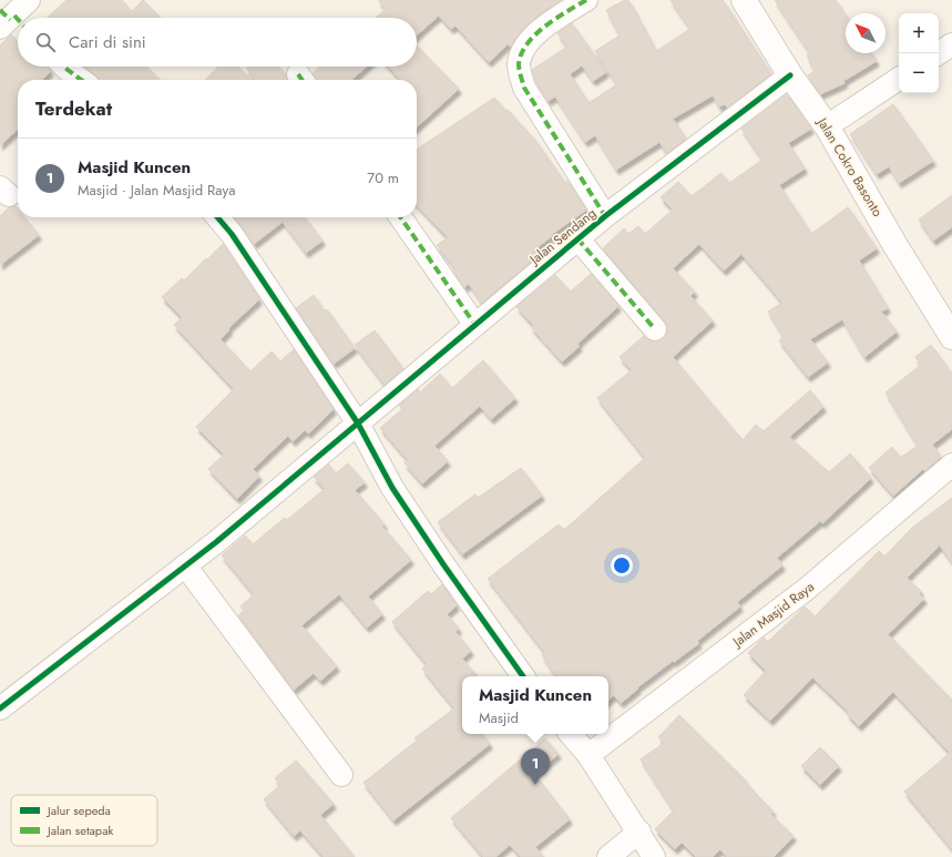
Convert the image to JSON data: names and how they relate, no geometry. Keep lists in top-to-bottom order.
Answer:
{
  "streets": {
    "street": ["Jalan Cokro Basonto", "Jalan Sendang", "Jalan Masjid Raya"]
  },
  "crossings": [
    ["Jalan Cokro Basonto", "Jalan Sendang"]
  ],
  "legend": ["Jalur sepeda", "Jalan setapak"],
  "north": "top left",
  "page": {
    "map_buttons": ["+", "−"],
    "search": "Cari di sini",
    "heading": "Terdekat",
    "list": [
      {
        "mark": "1",
        "name": "Masjid Kuncen",
        "note": "Masjid · Jalan Masjid Raya",
        "value": "70 m"
      }
    ],
    "popup": ["Masjid Kuncen", "Masjid"],
    "pins": "1"
  }
}
